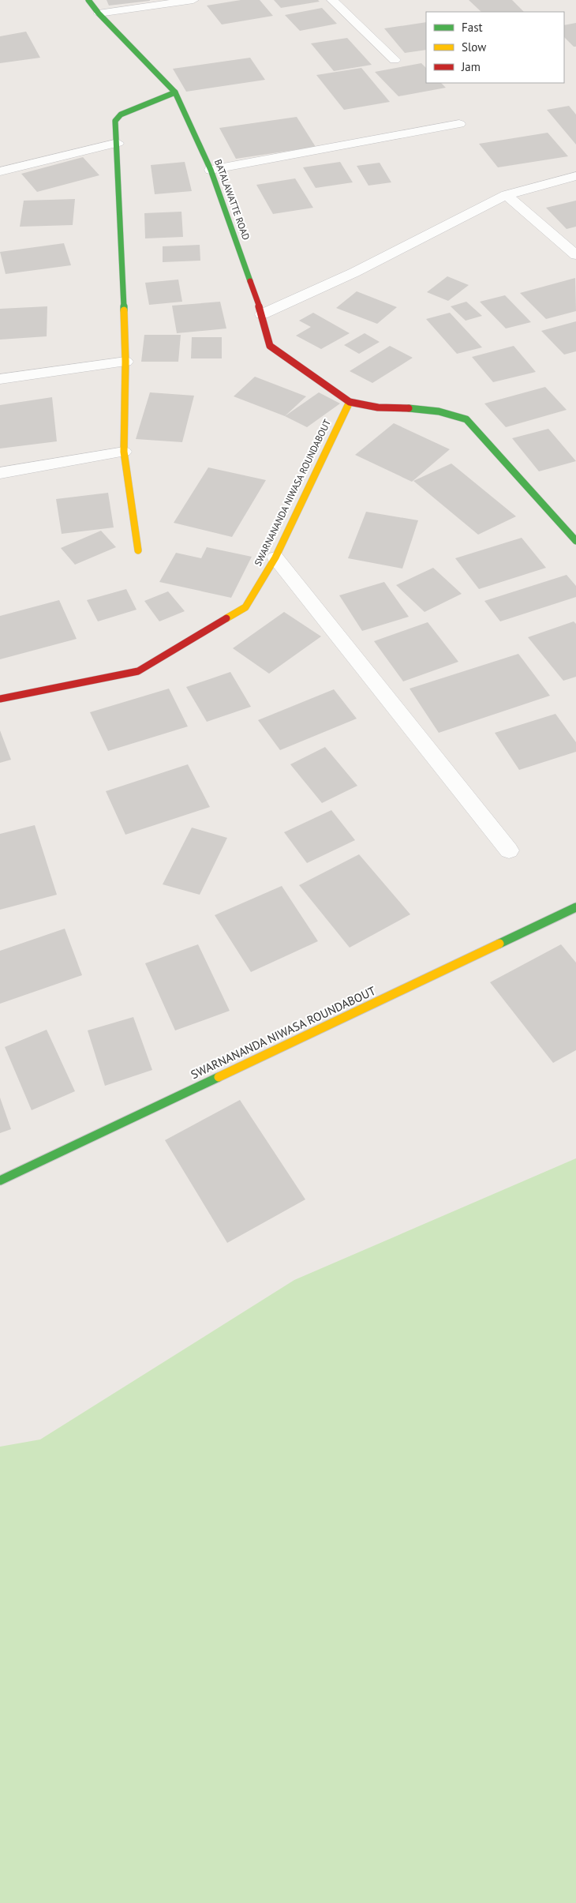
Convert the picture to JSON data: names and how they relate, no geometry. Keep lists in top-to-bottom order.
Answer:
{
  "streets": {
    "street": ["BATALAWATTE ROAD", "SWARNANANDA NIWASA ROUNDABOUT"]
  },
  "crossings": [
    ["BATALAWATTE ROAD", "SWARNANANDA NIWASA ROUNDABOUT"]
  ],
  "legend": ["Fast", "Slow", "Jam"]
}
